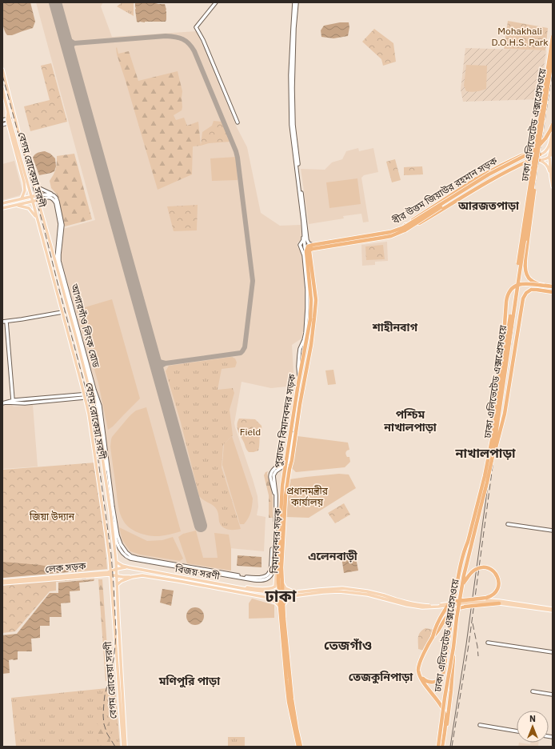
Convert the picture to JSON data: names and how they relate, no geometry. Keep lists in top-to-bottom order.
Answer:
{
  "streets": {
    "highway": [
      "ঢাকা এলিভেটেড এক্সপ্রেসওয়ে",
      "বীর উত্তম জিয়াউর রহমান সড়ক",
      "পুরাতন বিমানবন্দর সড়ক",
      "বিমানবন্দর সড়ক"
    ],
    "main road": [
      "বেগম রোকেয়া সরণী",
      "আগারগাঁও লিংক রোড",
      "লেক সড়ক",
      "বিজয় সরণী"
    ]
  },
  "crossings": [
    ["বেগম রোকেয়া সরণী", "আগারগাঁও লিংক রোড"],
    ["বেগম রোকেয়া সরণী", "লেক সড়ক"],
    ["বেগম রোকেয়া সরণী", "বিজয় সরণী"],
    ["বীর উত্তম জিয়াউর রহমান সড়ক", "পুরাতন বিমানবন্দর সড়ক"],
    ["বীর উত্তম জিয়াউর রহমান সড়ক", "বিমানবন্দর সড়ক"],
    ["পুরাতন বিমানবন্দর সড়ক", "বিমানবন্দর সড়ক"],
    ["পুরাতন বিমানবন্দর সড়ক", "বিজয় সরণী"],
    ["বিমানবন্দর সড়ক", "বিজয় সরণী"],
    ["লেক সড়ক", "বিজয় সরণী"]
  ],
  "districts": [
    "আরজতপাড়া",
    "শাহীনবাগ",
    "পশ্চিম নাখালপাড়া",
    "নাখালপাড়া",
    "এলেনবাড়ী",
    "ঢাকা",
    "তেজগাঁও",
    "তেজকুনিপাড়া",
    "মণিপুরি পাড়া"
  ],
  "parks": [
    "Mohakhali D.O.H.S. Park",
    "Field",
    "প্রধানমন্ত্রীর কার্যালয়",
    "জিয়া উদ্যান"
  ],
  "north": "top"
}
